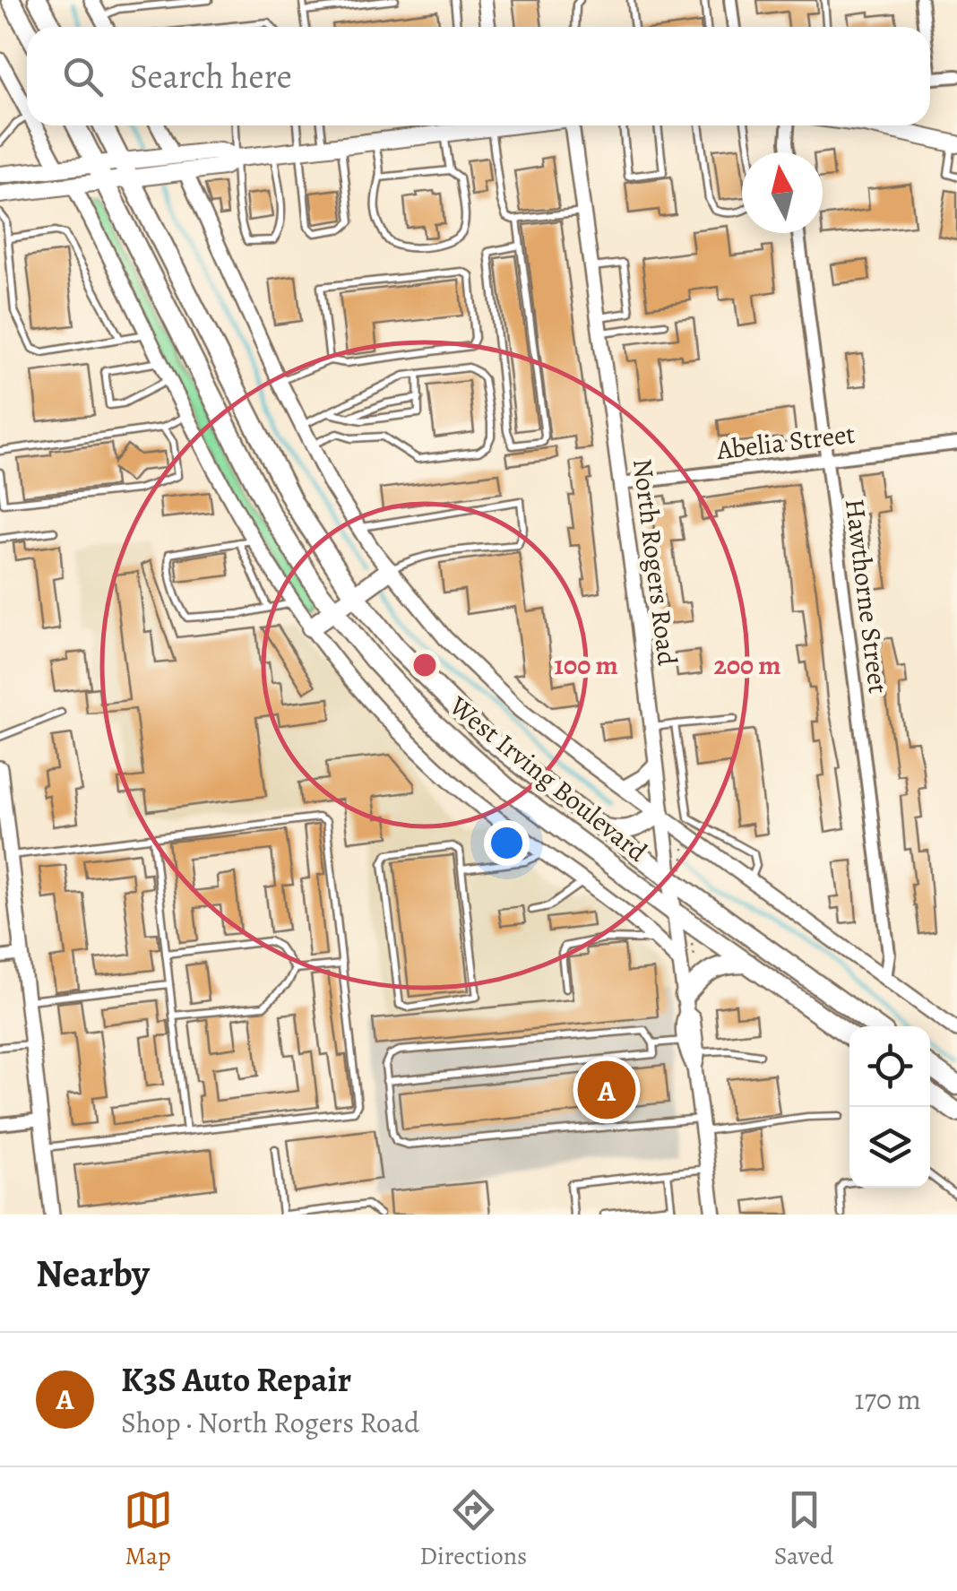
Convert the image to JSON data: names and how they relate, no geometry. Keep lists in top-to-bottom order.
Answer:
{
  "streets": {
    "main road": ["West Irving Boulevard"],
    "street": ["Abelia Street", "North Rogers Road", "Hawthorne Street"]
  },
  "crossings": [
    ["Abelia Street", "North Rogers Road"],
    ["Abelia Street", "Hawthorne Street"],
    ["North Rogers Road", "West Irving Boulevard"],
    ["Hawthorne Street", "West Irving Boulevard"]
  ],
  "north": "top",
  "page": {
    "search": "Search here",
    "pins": "A",
    "heading": "Nearby",
    "list": [
      {
        "mark": "A",
        "name": "K3S Auto Repair",
        "note": "Shop · North Rogers Road",
        "value": "170 m"
      }
    ],
    "nav": ["Map", "Directions", "Saved"]
  },
  "rings": ["100 m", "200 m"]
}
